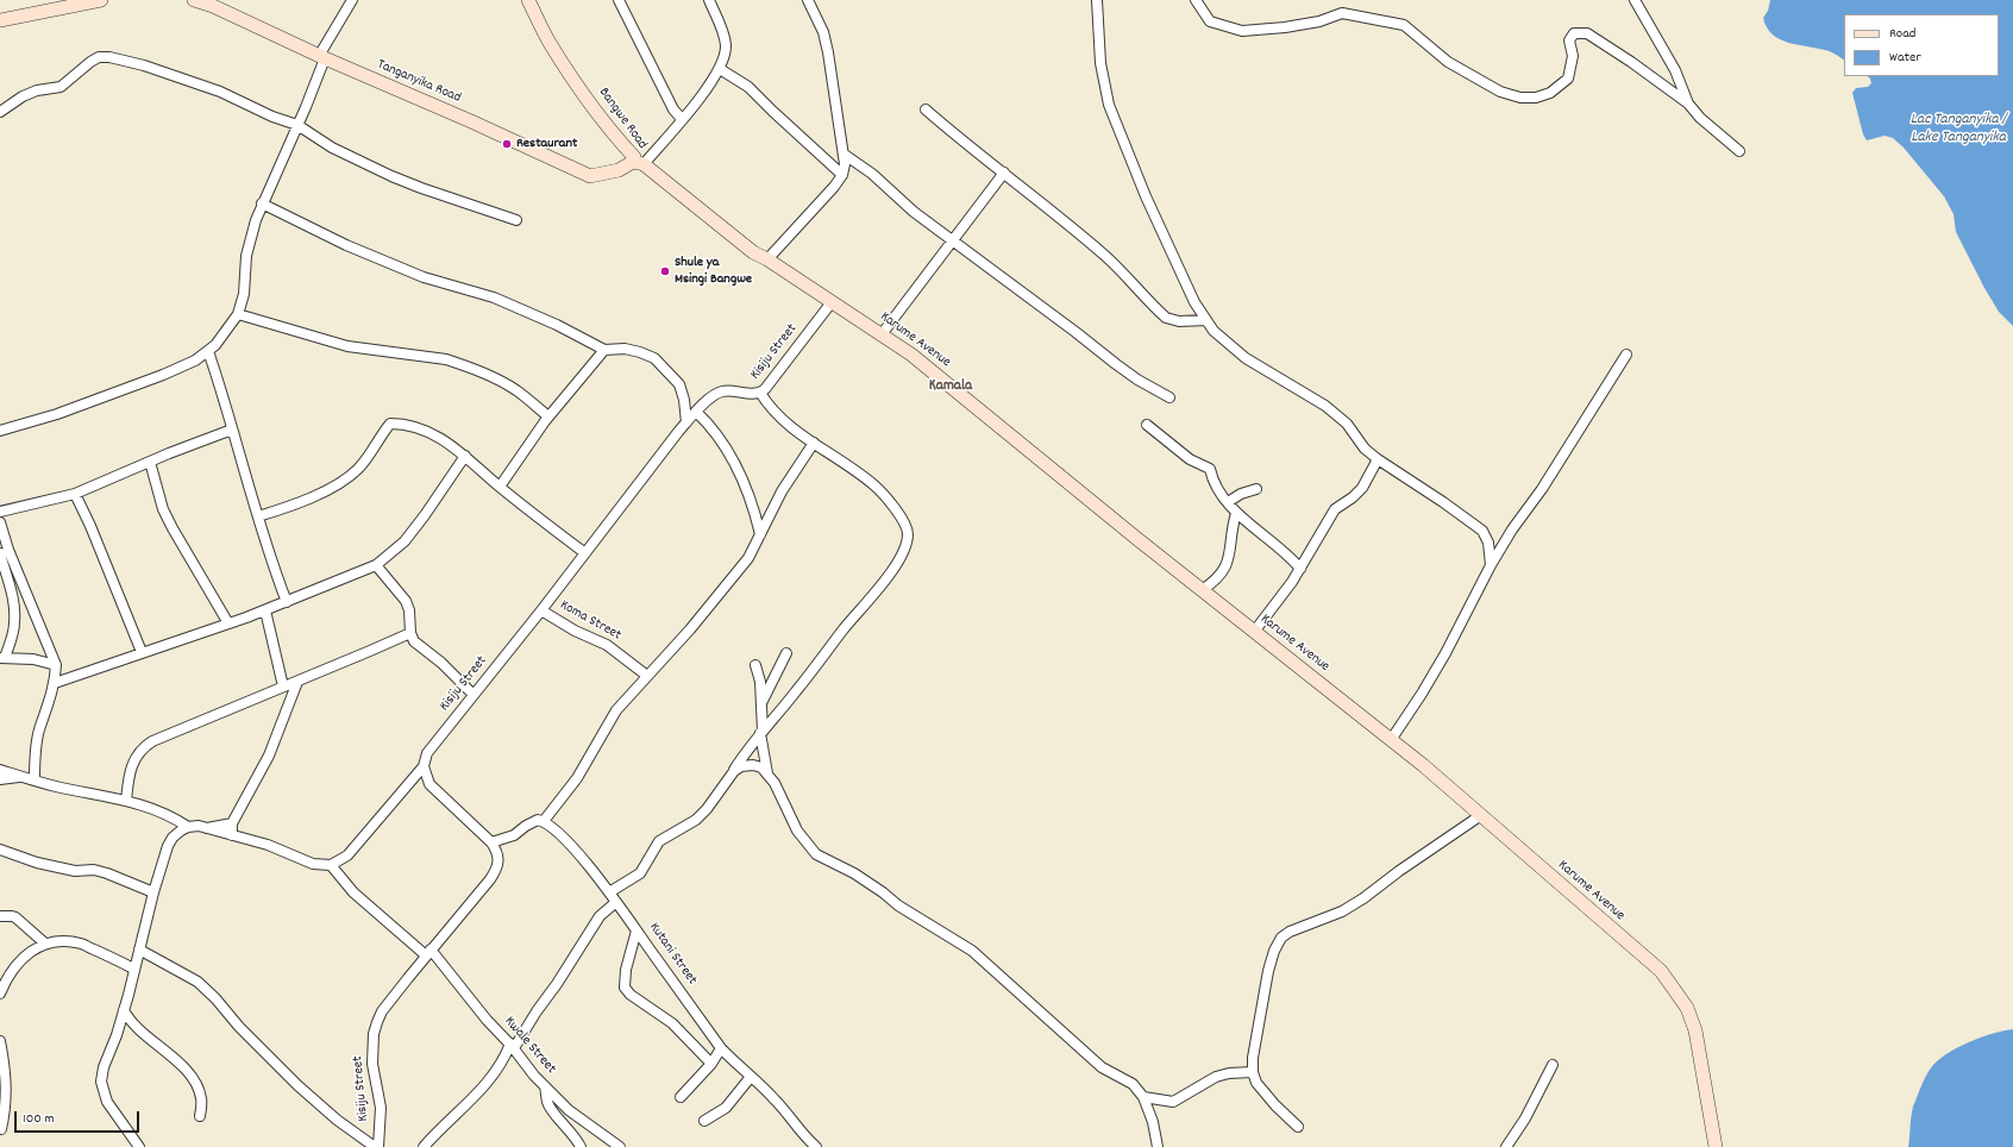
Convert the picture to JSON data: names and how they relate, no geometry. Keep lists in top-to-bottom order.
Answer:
{
  "streets": {
    "street": [
      "Tanganyika Road",
      "Bangwe Road",
      "Karume Avenue",
      "Kisiju Street",
      "Koma Street",
      "Kutani Street",
      "Kwale Street"
    ]
  },
  "crossings": [
    ["Tanganyika Road", "Bangwe Road"],
    ["Bangwe Road", "Karume Avenue"],
    ["Karume Avenue", "Kisiju Street"],
    ["Kisiju Street", "Koma Street"],
    ["Kisiju Street", "Kwale Street"]
  ],
  "districts": ["Kamala"],
  "water": ["Lac Tanganyika / Lake Tanganyika"],
  "places": ["Restaurant", "Shule ya Msingi Bangwe"],
  "legend": ["Road", "Water"],
  "scale_bar": "100 m"
}
